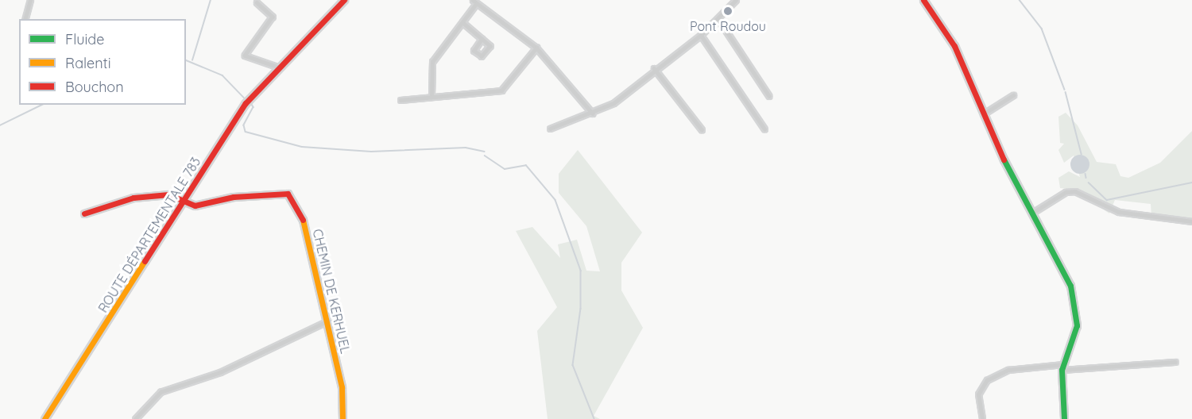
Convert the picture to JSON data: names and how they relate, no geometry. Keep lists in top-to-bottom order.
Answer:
{
  "streets": {
    "street": ["ROUTE DÉPARTEMENTALE 783", "CHEMIN DE KERHUEL"]
  },
  "crossings": [
    ["ROUTE DÉPARTEMENTALE 783", "CHEMIN DE KERHUEL"]
  ],
  "places": ["Pont Roudou"],
  "legend": ["Fluide", "Ralenti", "Bouchon"]
}
